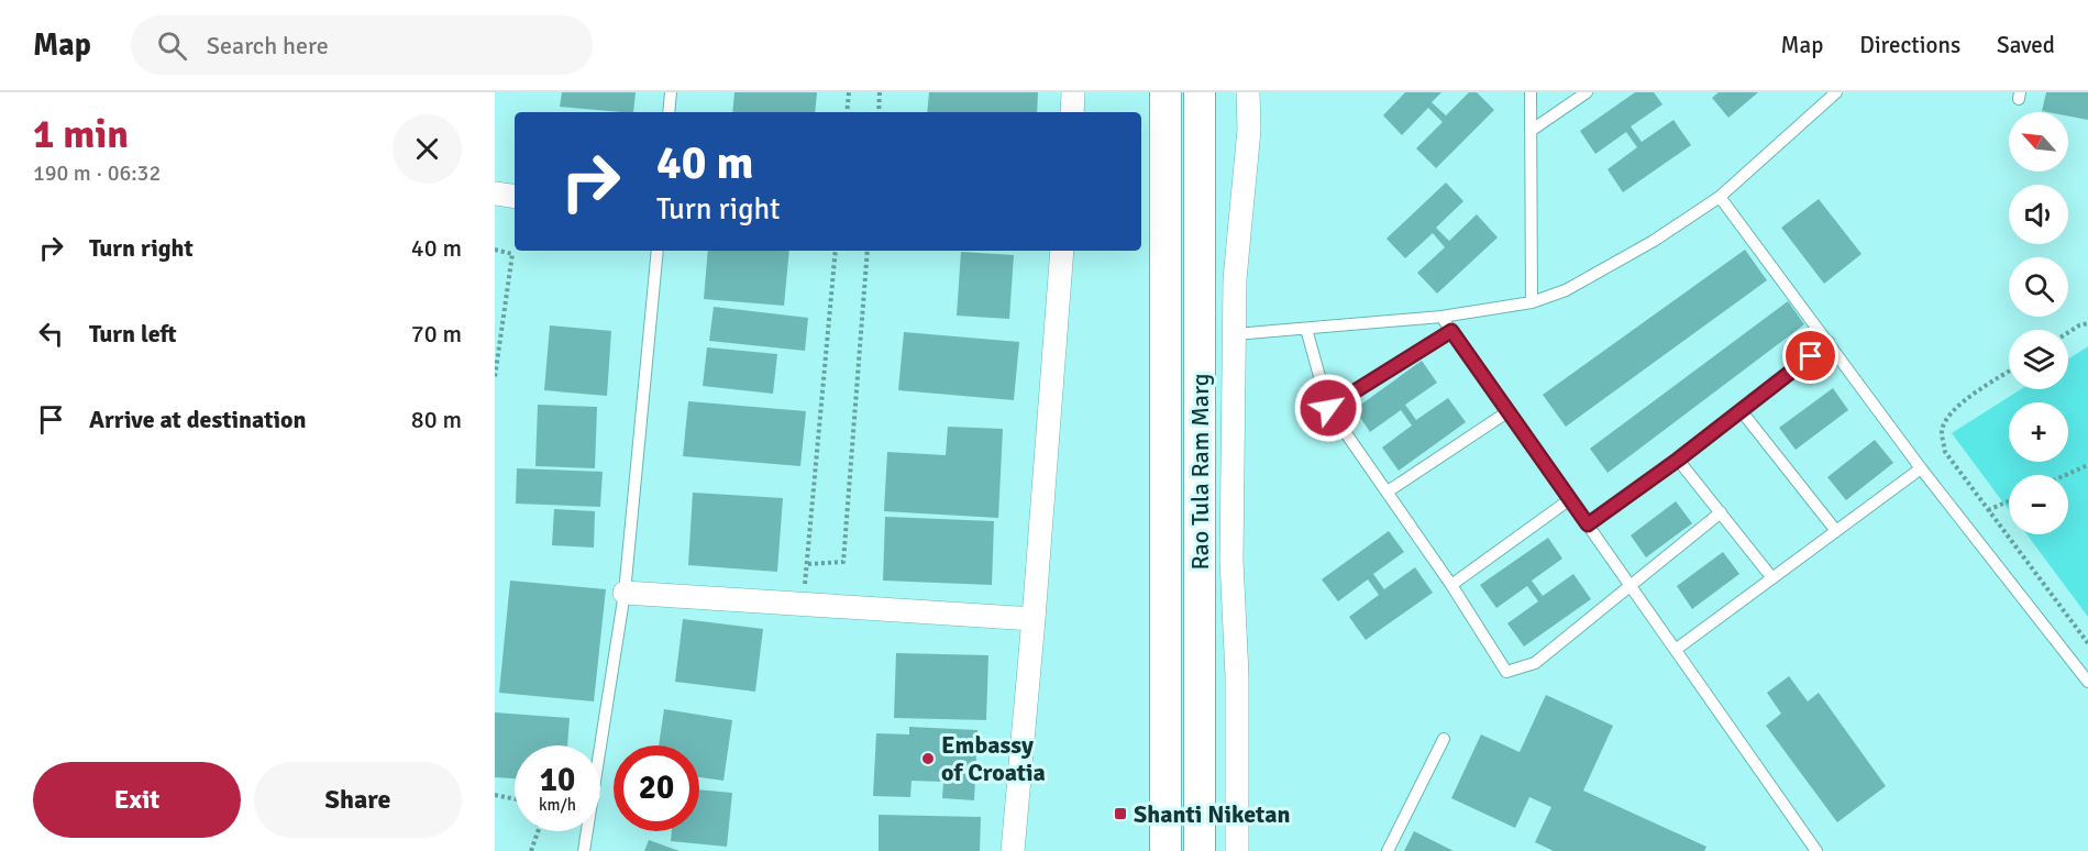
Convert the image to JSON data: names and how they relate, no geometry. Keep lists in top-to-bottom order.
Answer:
{
  "streets": {
    "main road": ["Rao Tula Ram Marg"]
  },
  "places": {
    "other": ["Embassy of Croatia"],
    "transit": ["Shanti Niketan"]
  },
  "north": "top left",
  "page": {
    "header": "Map",
    "search": "Search here",
    "nav": ["Map", "Directions", "Saved"],
    "heading": ["1 min", "190 m · 06:32"],
    "map_buttons": ["+", "−"],
    "turn": ["40 m", "Turn right"],
    "list": [
      {
        "name": "Turn right",
        "value": "40 m"
      },
      {
        "name": "Turn left",
        "value": "70 m"
      },
      {
        "name": "Arrive at destination",
        "value": "80 m"
      }
    ],
    "speed": "10 km/h",
    "limit": "20",
    "buttons": ["Exit", "Share"]
  }
}
